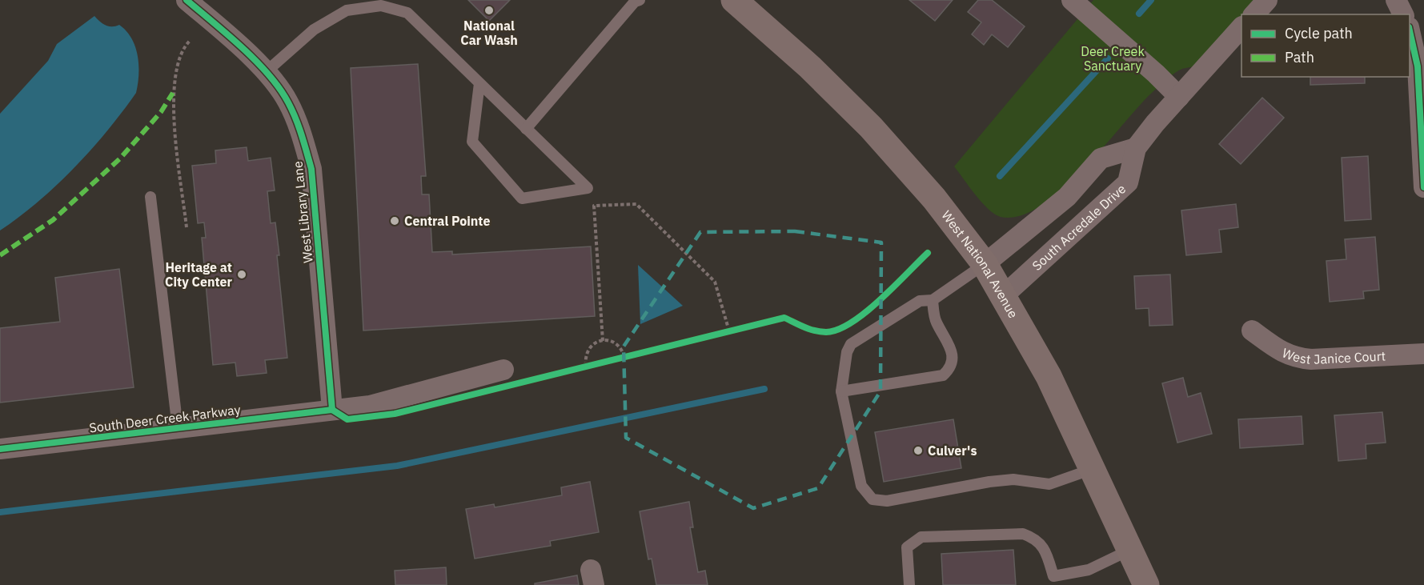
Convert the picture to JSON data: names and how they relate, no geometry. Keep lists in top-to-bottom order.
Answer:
{
  "streets": {
    "main road": ["West National Avenue"],
    "street": [
      "West Library Lane",
      "South Acredale Drive",
      "West Janice Court",
      "South Deer Creek Parkway"
    ]
  },
  "crossings": [
    ["West Library Lane", "South Deer Creek Parkway"],
    ["South Acredale Drive", "West National Avenue"]
  ],
  "parks": ["Deer Creek Sanctuary"],
  "places": [
    "National Car Wash",
    "Central Pointe",
    "Heritage at City Center",
    "Culver's"
  ],
  "legend": ["Cycle path", "Path"]
}
